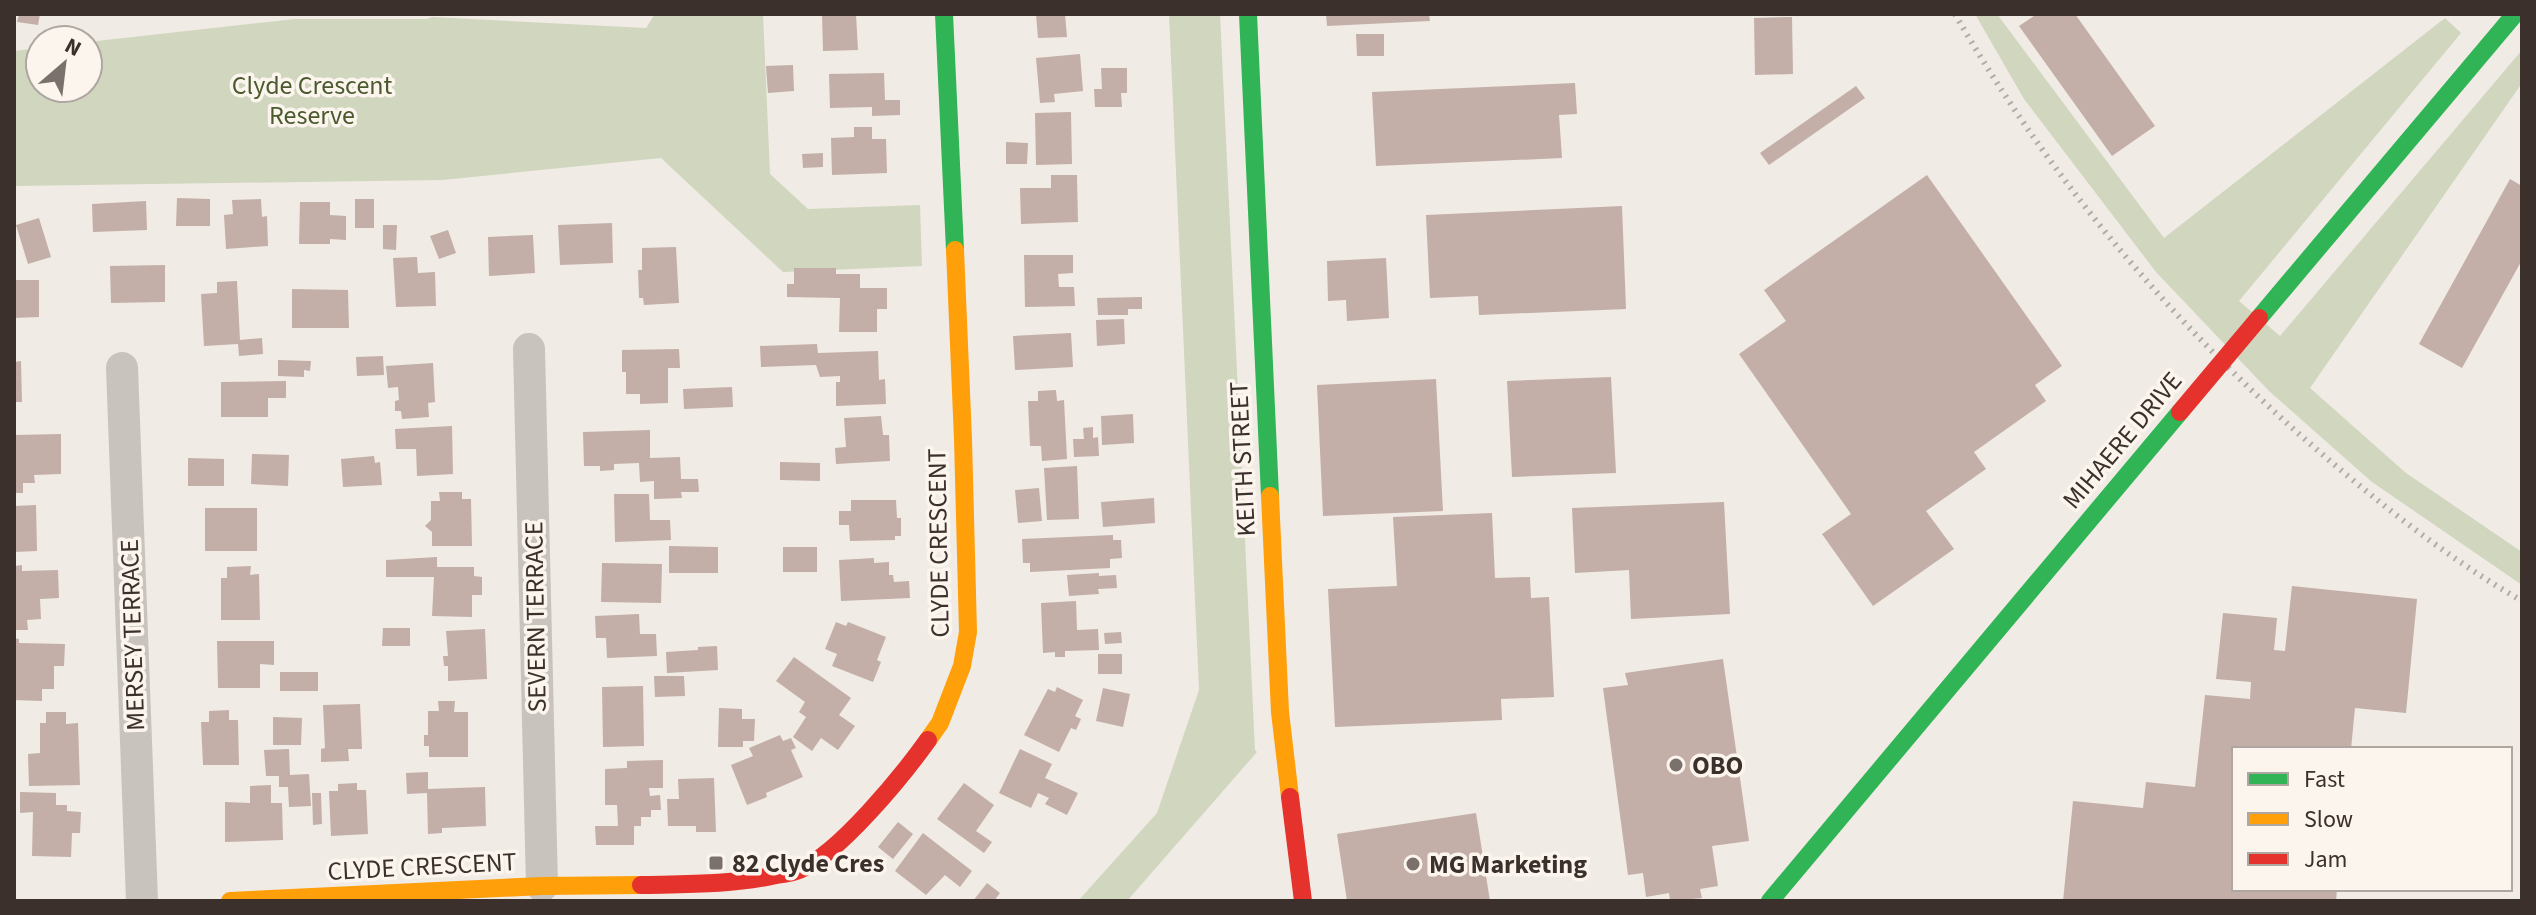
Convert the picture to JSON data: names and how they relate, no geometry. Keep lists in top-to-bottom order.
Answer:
{
  "streets": {
    "street": [
      "MIHAERE DRIVE",
      "KEITH STREET",
      "CLYDE CRESCENT",
      "SEVERN TERRACE",
      "MERSEY TERRACE"
    ]
  },
  "crossings": [
    ["CLYDE CRESCENT", "SEVERN TERRACE"]
  ],
  "parks": ["Clyde Crescent Reserve"],
  "places": {
    "other": ["OBO", "MG Marketing"],
    "transit": ["82 Clyde Cres"]
  },
  "legend": ["Fast", "Slow", "Jam"],
  "north": "top right"
}
